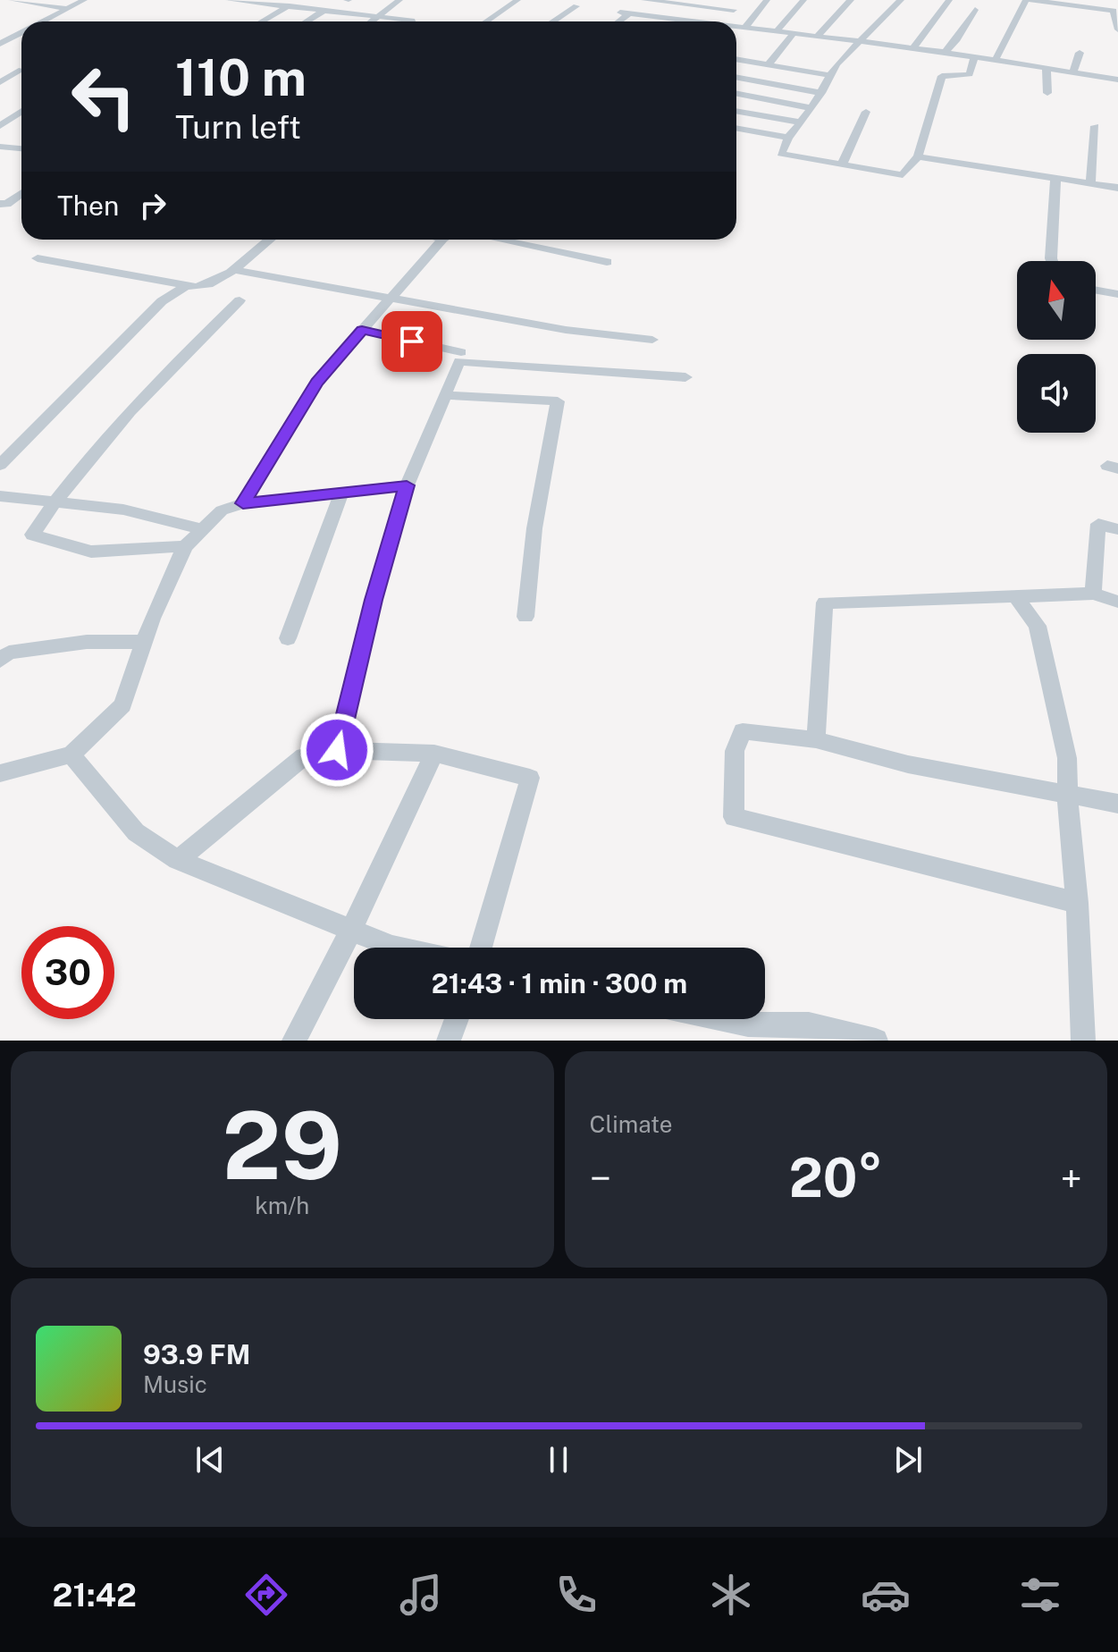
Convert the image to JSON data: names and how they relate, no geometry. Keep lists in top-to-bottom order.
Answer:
{
  "north": "top",
  "page": {
    "turn": ["110 m", "Turn left"],
    "then": "Then",
    "limit": "30",
    "trip": "21:43 · 1 min · 300 m",
    "tile": [
      ["29", "km/h"],
      "Climate"
    ],
    "heat": ["−", "20°", "+"],
    "song": ["93.9 FM", "Music"],
    "tabs": "21:42"
  }
}
